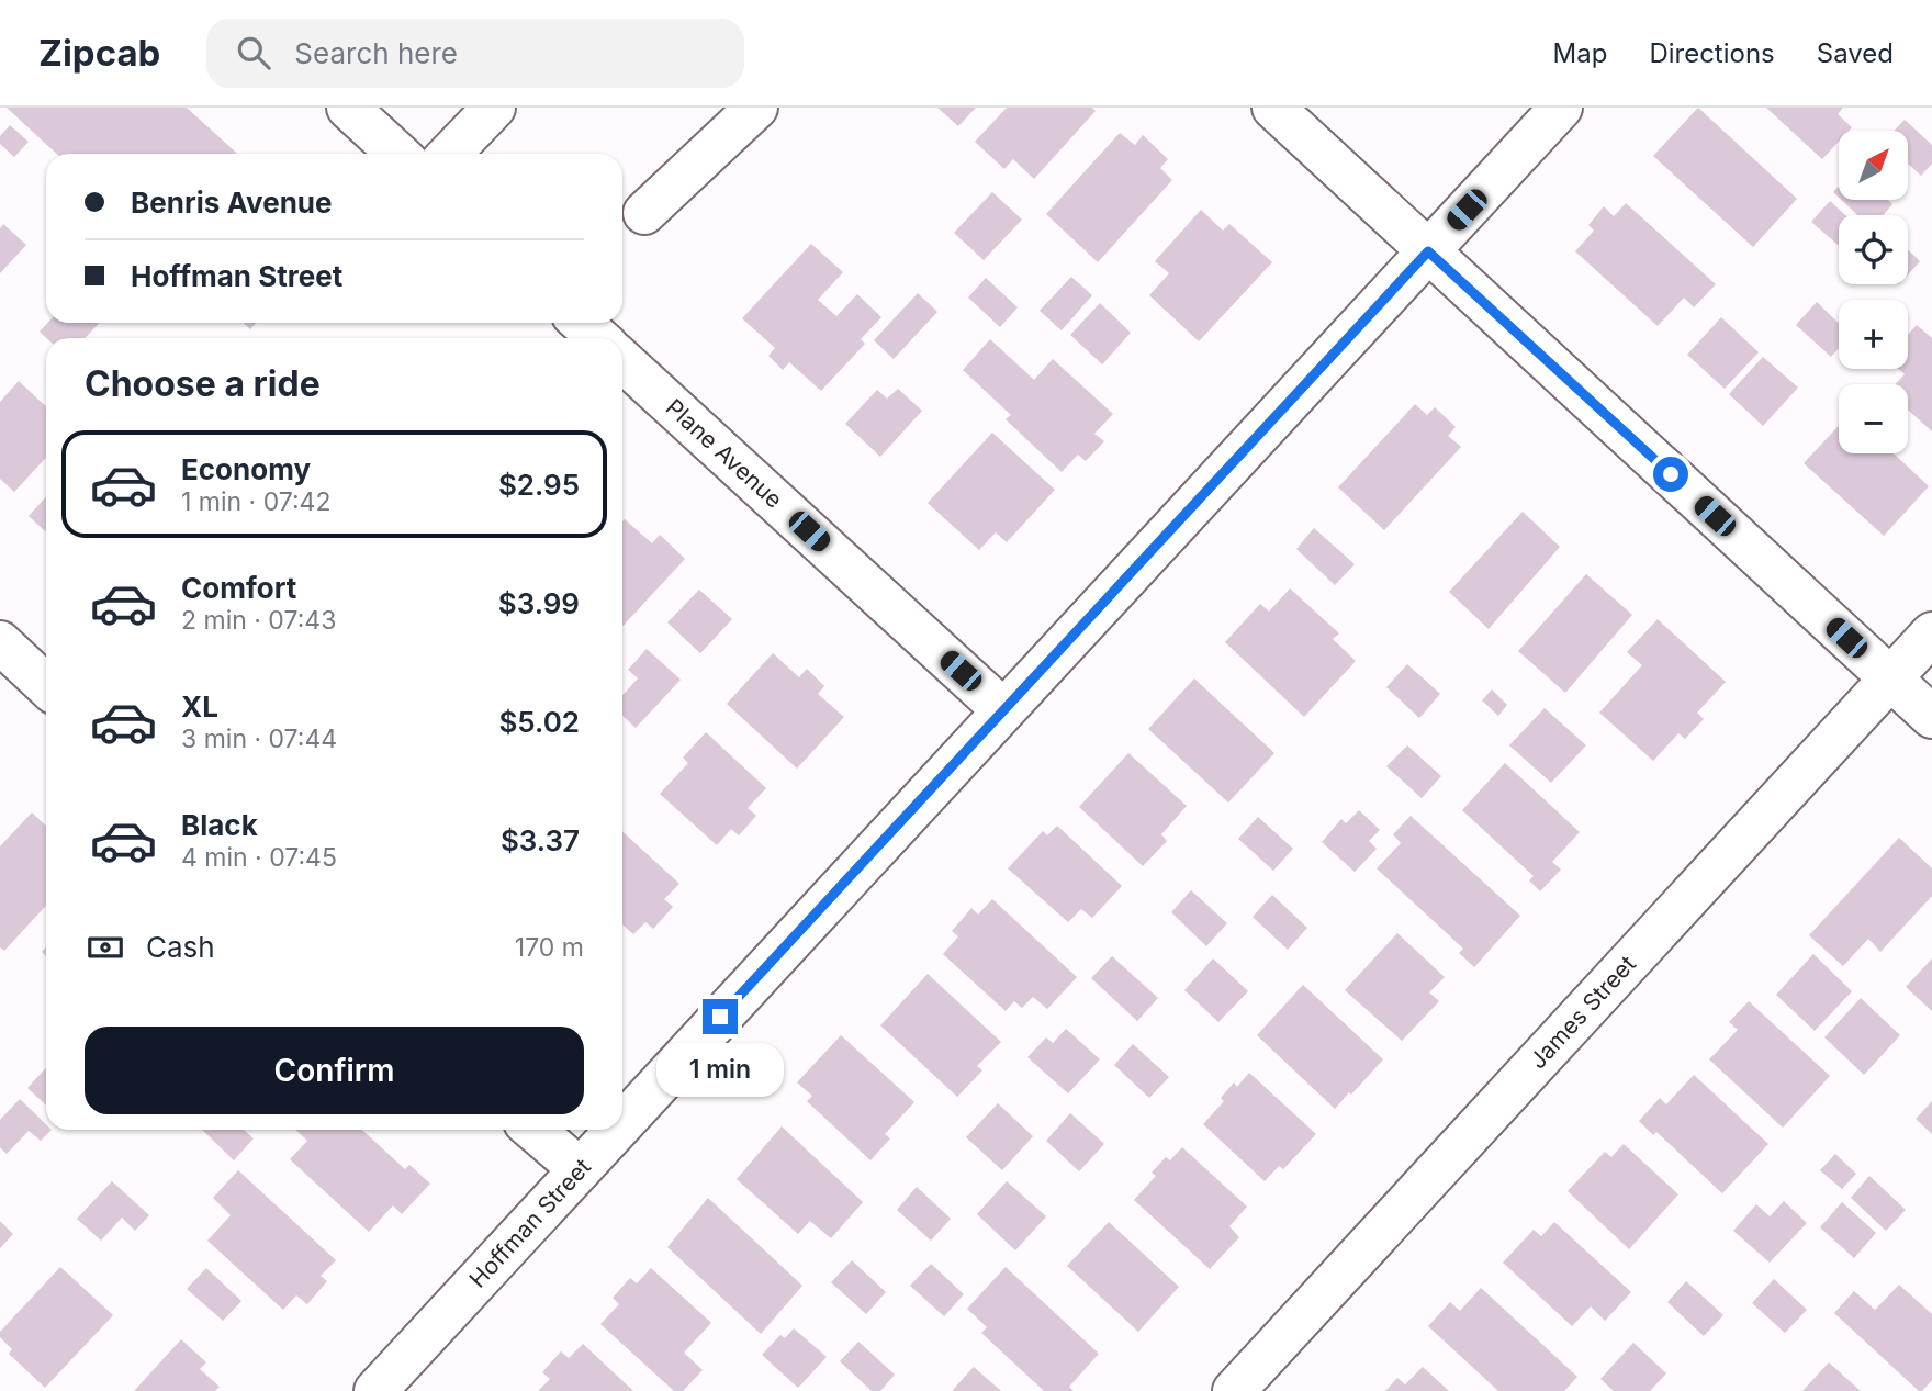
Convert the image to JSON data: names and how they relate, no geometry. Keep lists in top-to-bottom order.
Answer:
{
  "streets": {
    "street": ["Plane Avenue", "James Street", "Hoffman Street"]
  },
  "crossings": [
    ["Plane Avenue", "Hoffman Street"]
  ],
  "north": "top right",
  "page": {
    "header": "Zipcab",
    "search": "Search here",
    "nav": ["Map", "Directions", "Saved"],
    "map_buttons": ["+", "−"],
    "banner": ["Benris Avenue", "Hoffman Street"],
    "heading": "Choose a ride",
    "list": [
      {
        "name": "Economy",
        "note": "1 min · 07:42",
        "value": "$2.95"
      },
      {
        "name": "Comfort",
        "note": "2 min · 07:43",
        "value": "$3.99"
      },
      {
        "name": "XL",
        "note": "3 min · 07:44",
        "value": "$5.02"
      },
      {
        "name": "Black",
        "note": "4 min · 07:45",
        "value": "$3.37"
      }
    ],
    "pay": ["Cash", "170 m"],
    "buttons": "Confirm",
    "bubble": "1 min"
  }
}
